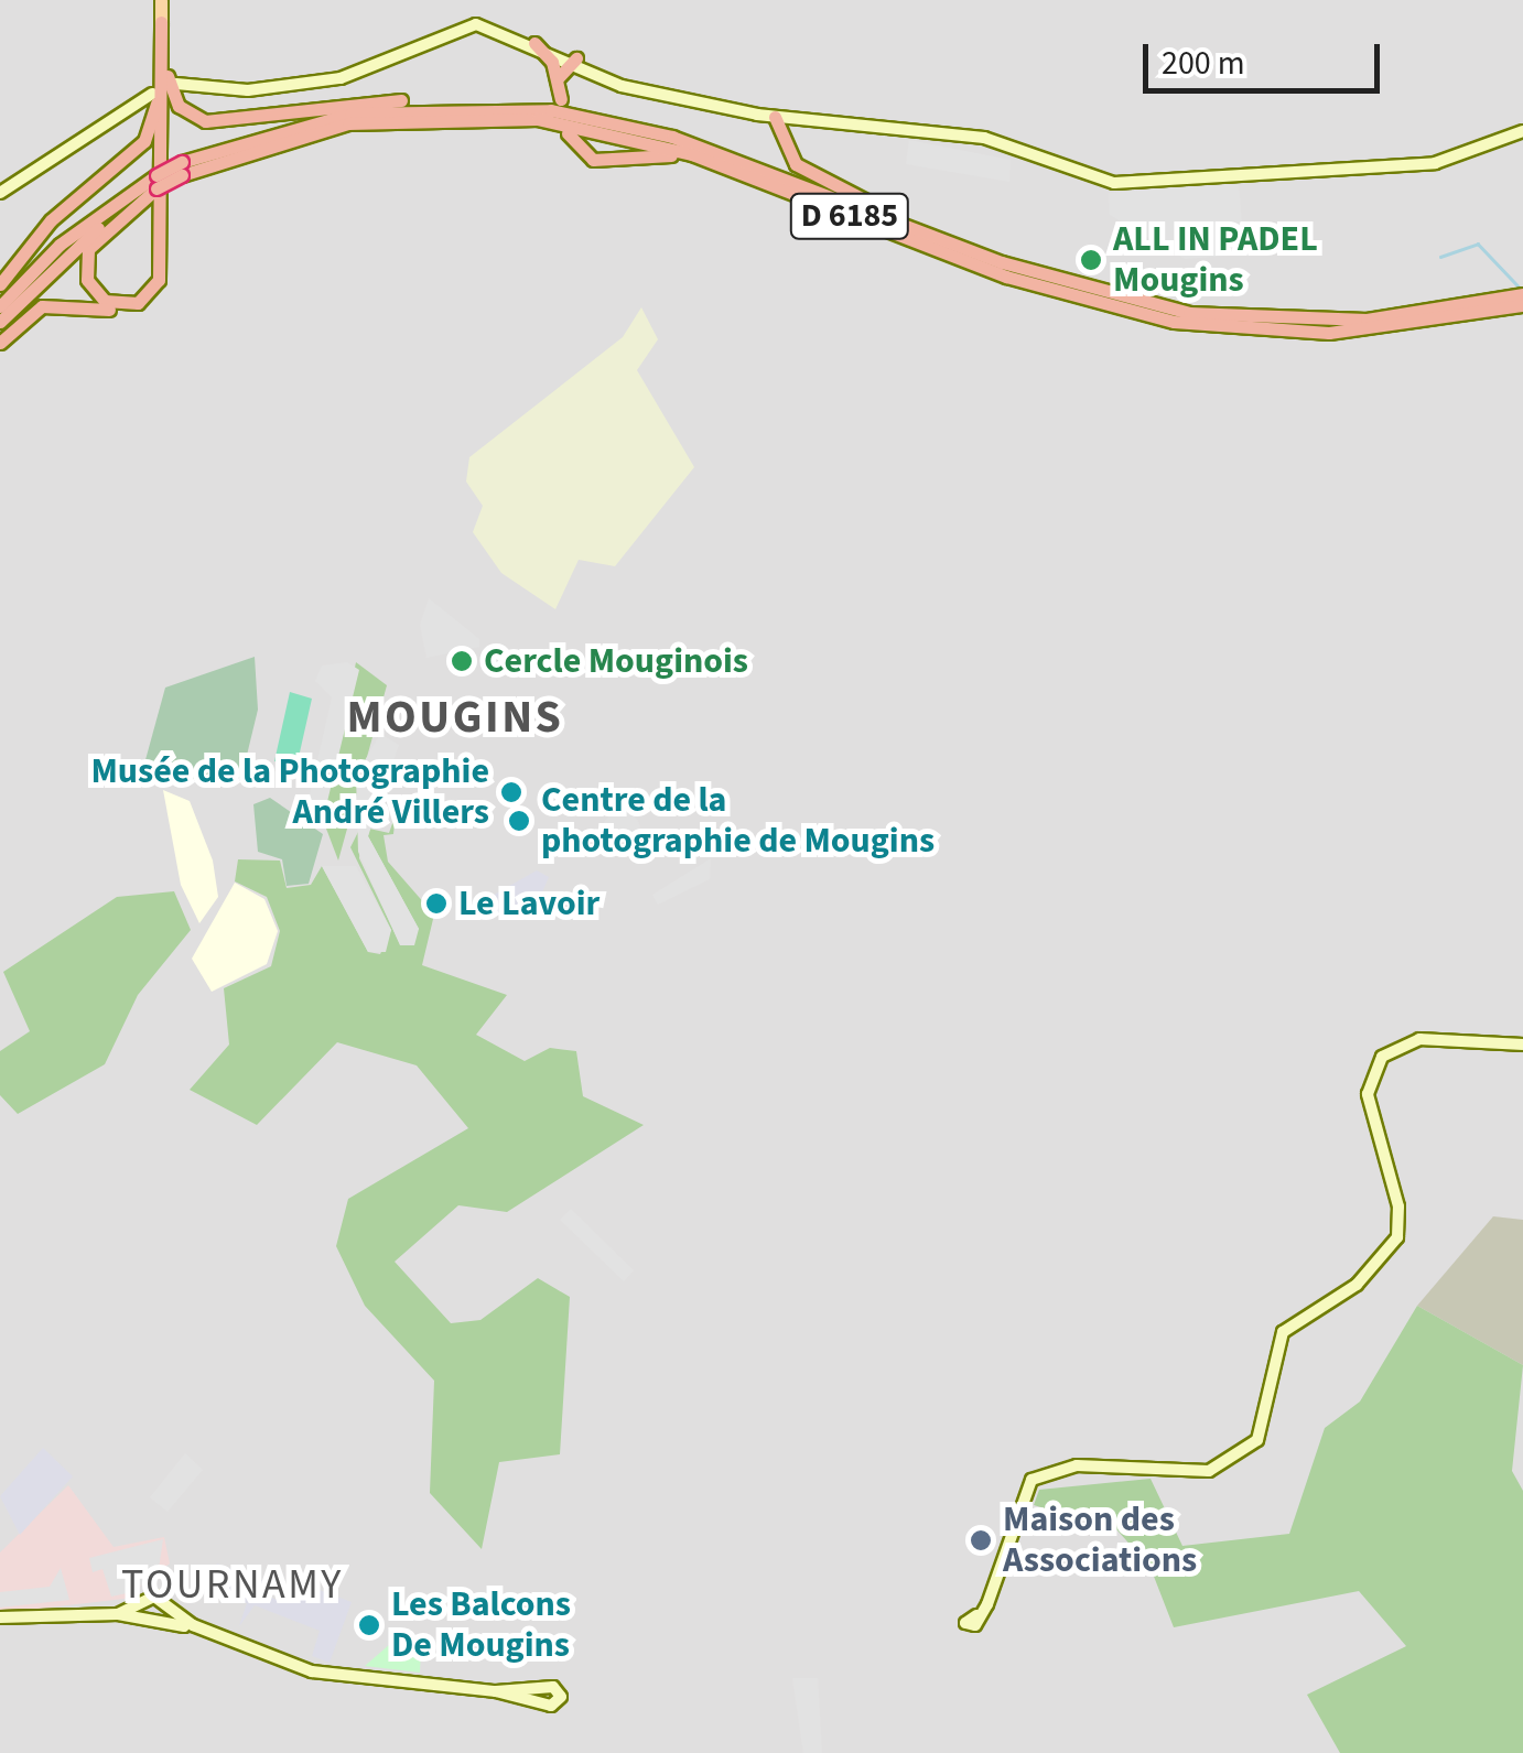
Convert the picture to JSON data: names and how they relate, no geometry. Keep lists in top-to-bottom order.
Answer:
{
  "streets": {
    "highway": ["D 6185"]
  },
  "districts": ["MOUGINS", "TOURNAMY"],
  "places": [
    "ALL IN PADEL Mougins",
    "Cercle Mouginois",
    "Musée de la Photographie André Villers",
    "Centre de la photographie de Mougins",
    "Le Lavoir",
    "Maison des Associations",
    "Les Balcons De Mougins"
  ],
  "scale_bar": "200 m"
}
